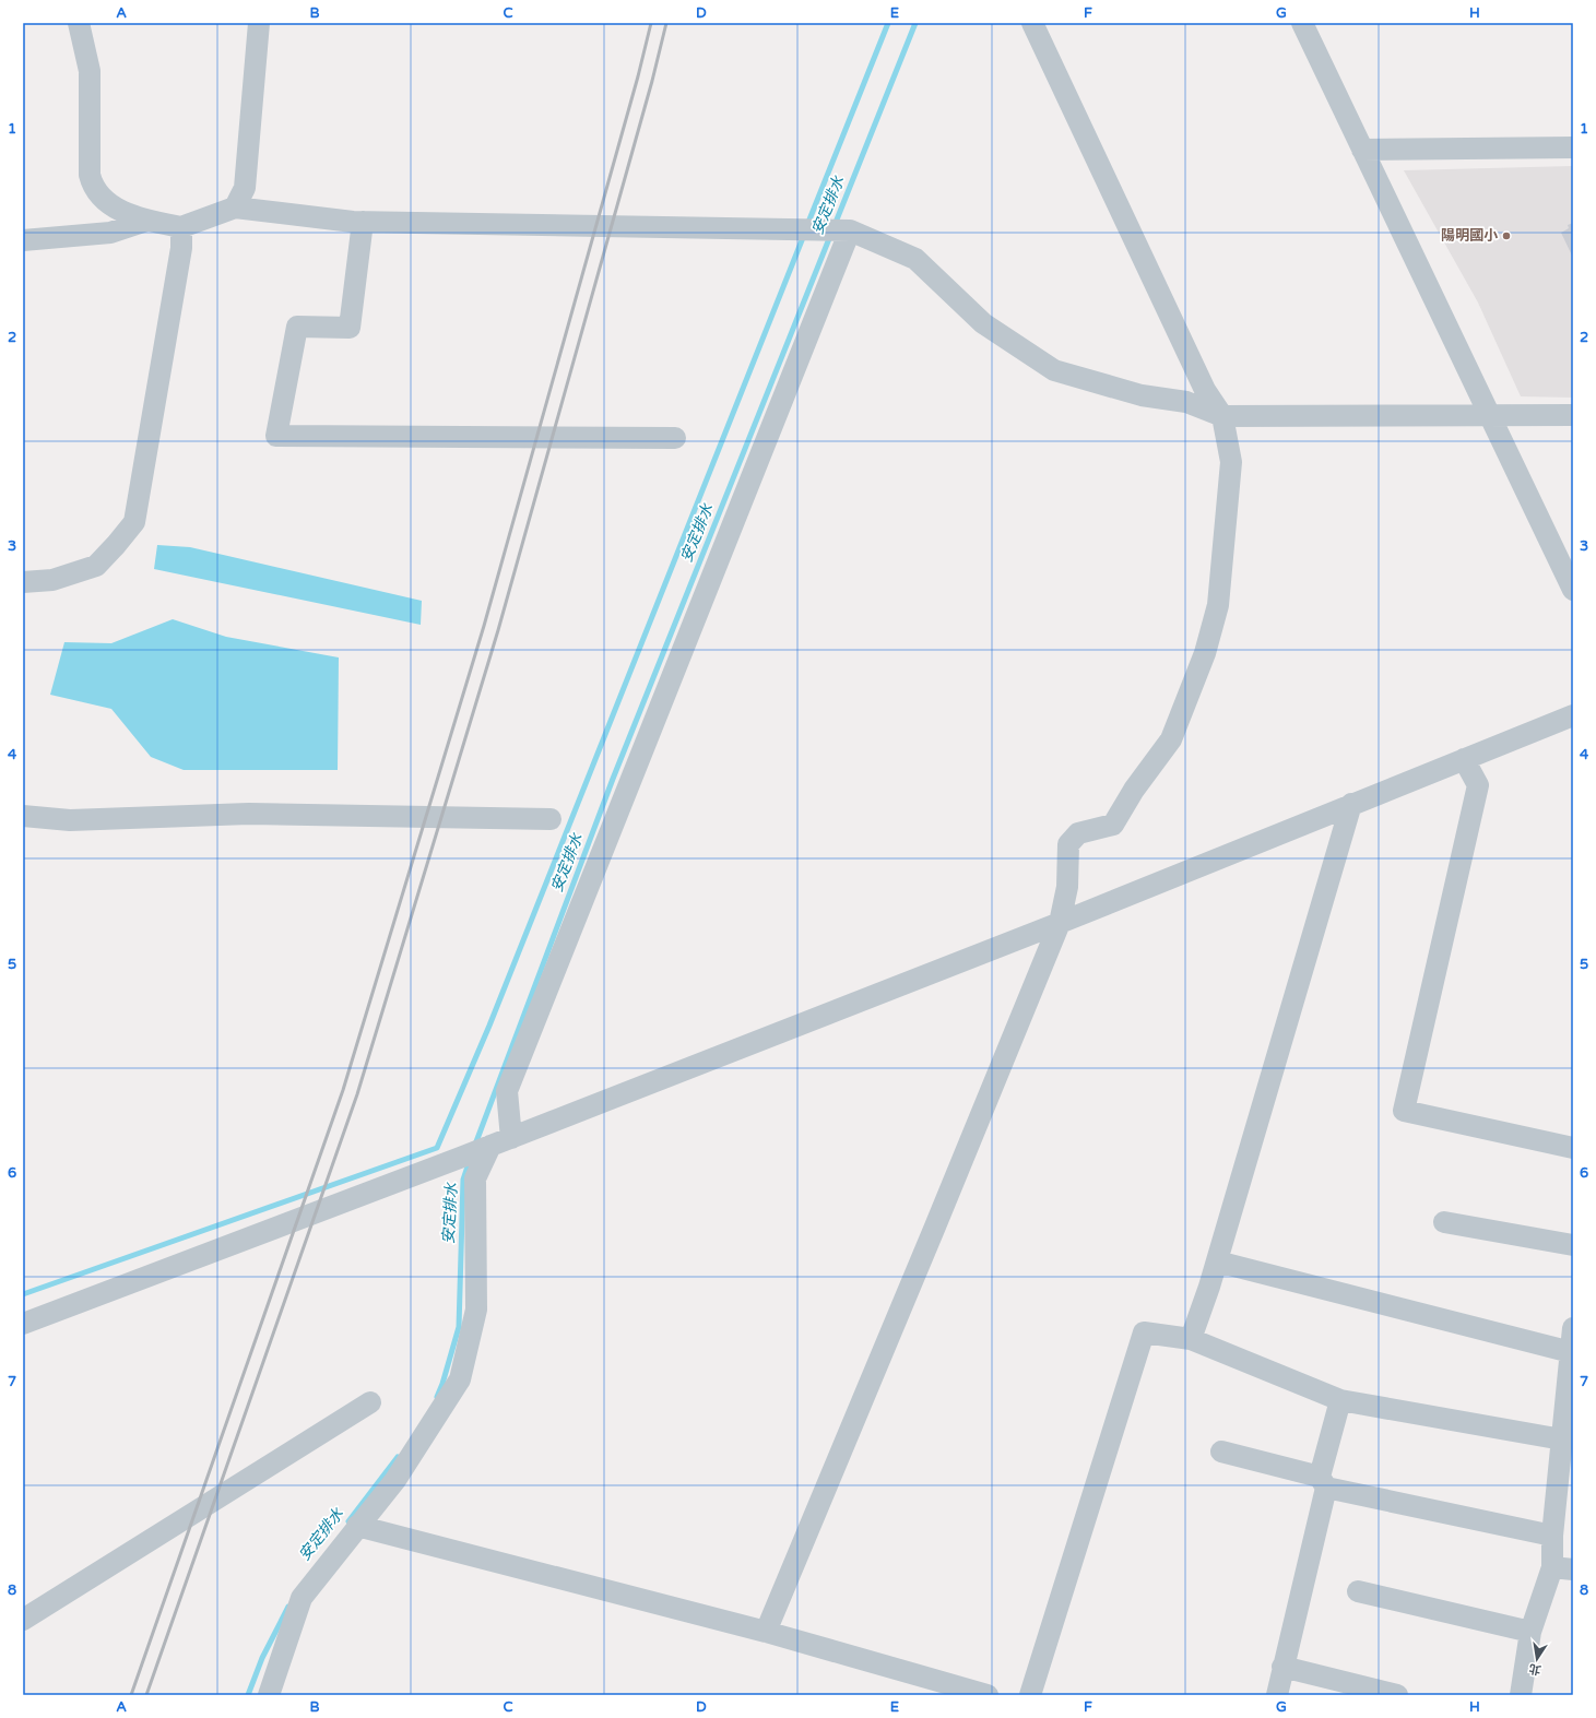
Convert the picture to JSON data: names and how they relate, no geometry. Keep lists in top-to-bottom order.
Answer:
{
  "water": ["安定排水"],
  "places": ["陽明國小"],
  "north": "bottom",
  "grid": {
    "columns": [
      "A",
      "B",
      "C",
      "D",
      "E",
      "F",
      "G",
      "H"
    ],
    "rows": [
      "1",
      "2",
      "3",
      "4",
      "5",
      "6",
      "7",
      "8"
    ]
  }
}
